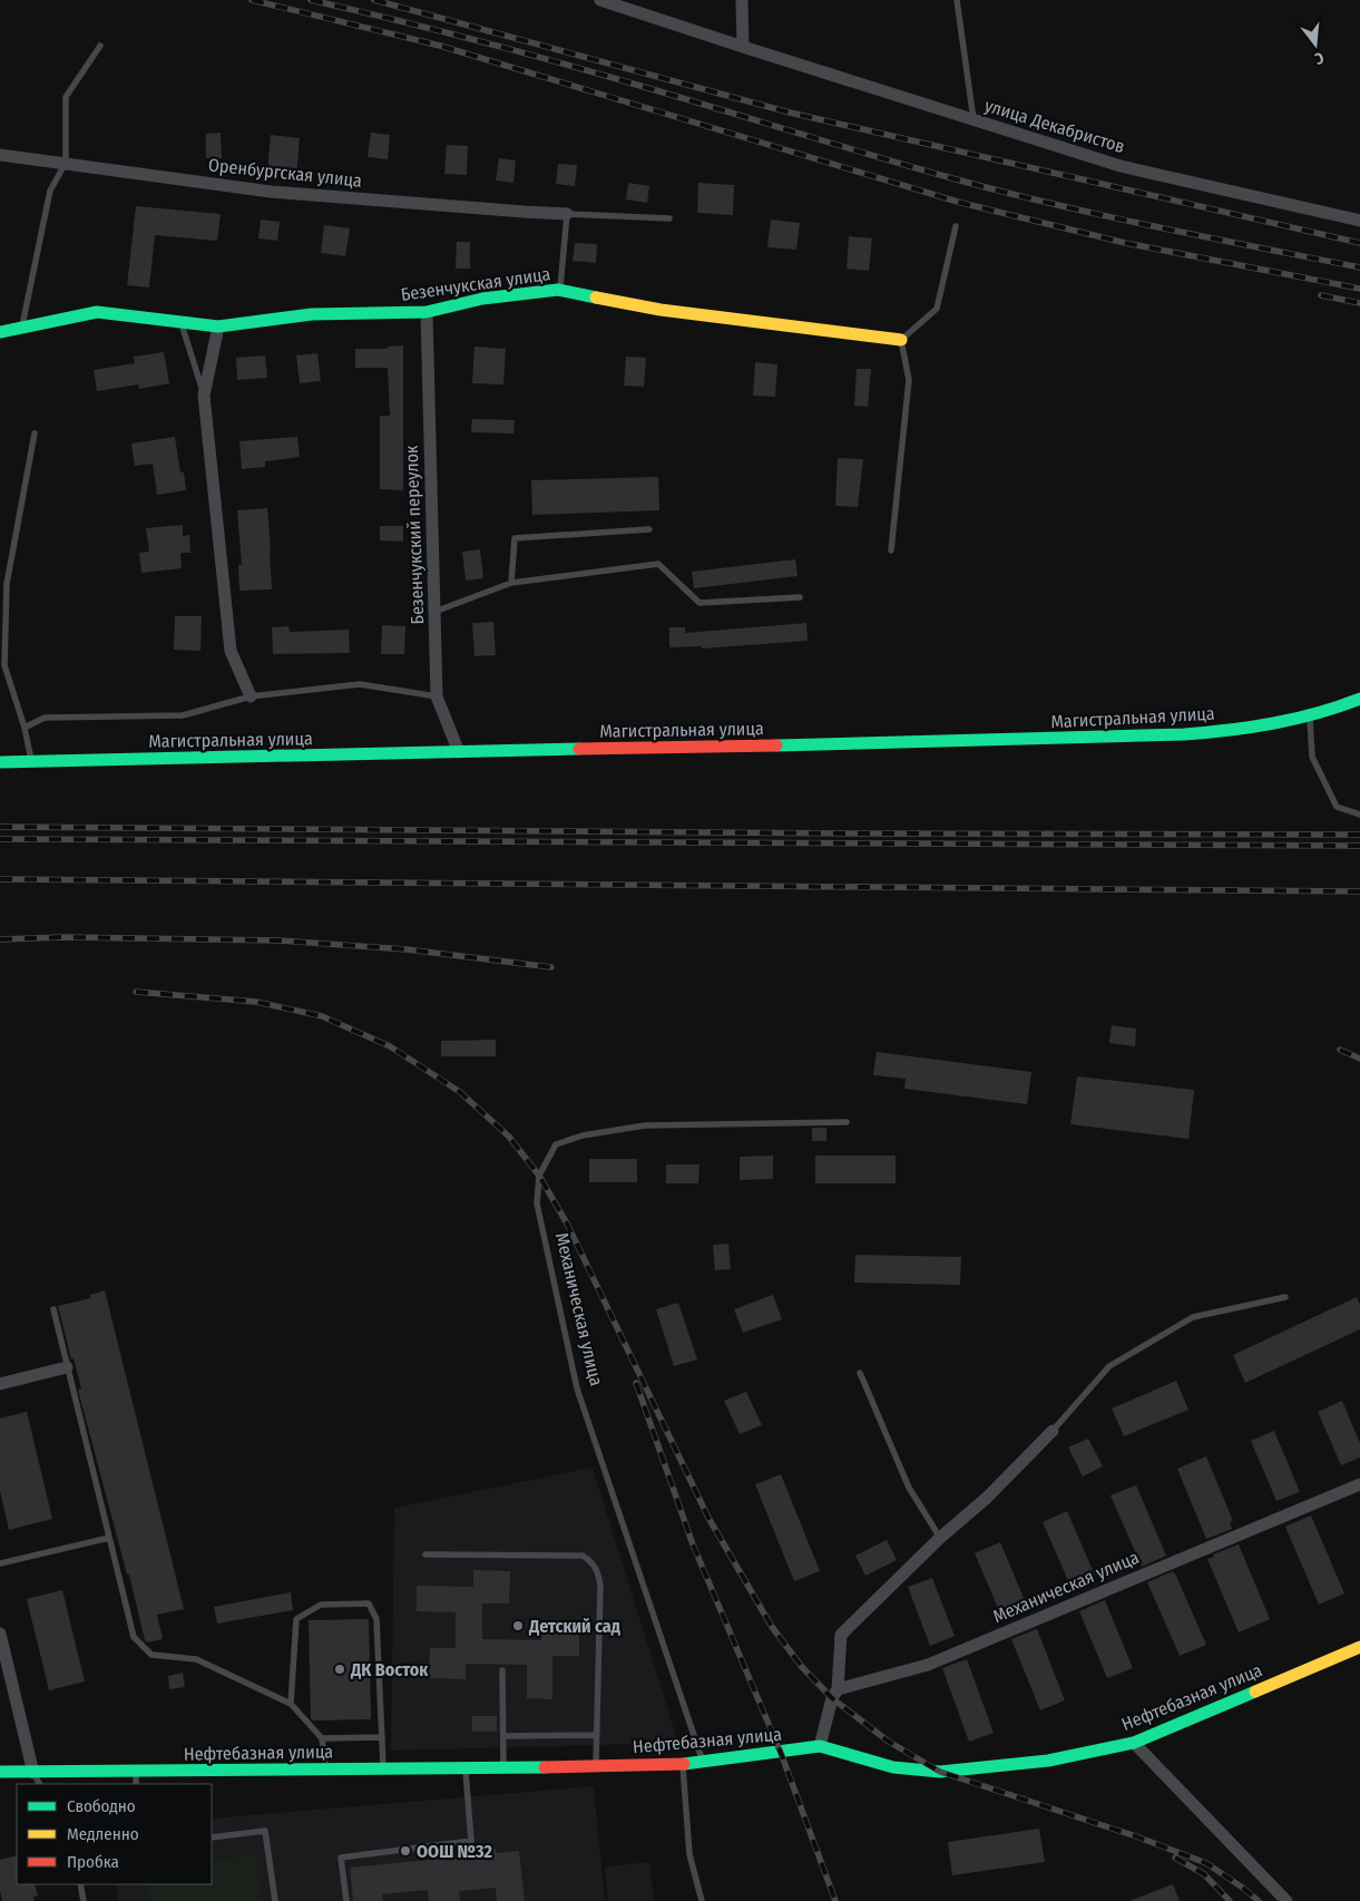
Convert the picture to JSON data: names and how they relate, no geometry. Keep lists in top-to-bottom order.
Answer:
{
  "streets": {
    "street": [
      "улица Декабристов",
      "Оренбургская улица",
      "Безенчукская улица",
      "Безенчукский переулок",
      "Магистральная улица",
      "Механическая улица",
      "Нефтебазная улица"
    ]
  },
  "crossings": [
    ["Безенчукская улица", "Безенчукский переулок"],
    ["Безенчукский переулок", "Магистральная улица"],
    ["Механическая улица", "Нефтебазная улица"]
  ],
  "places": ["Детский сад", "ДК Восток", "ООШ №32"],
  "legend": ["Свободно", "Медленно", "Пробка"],
  "north": "bottom"
}
